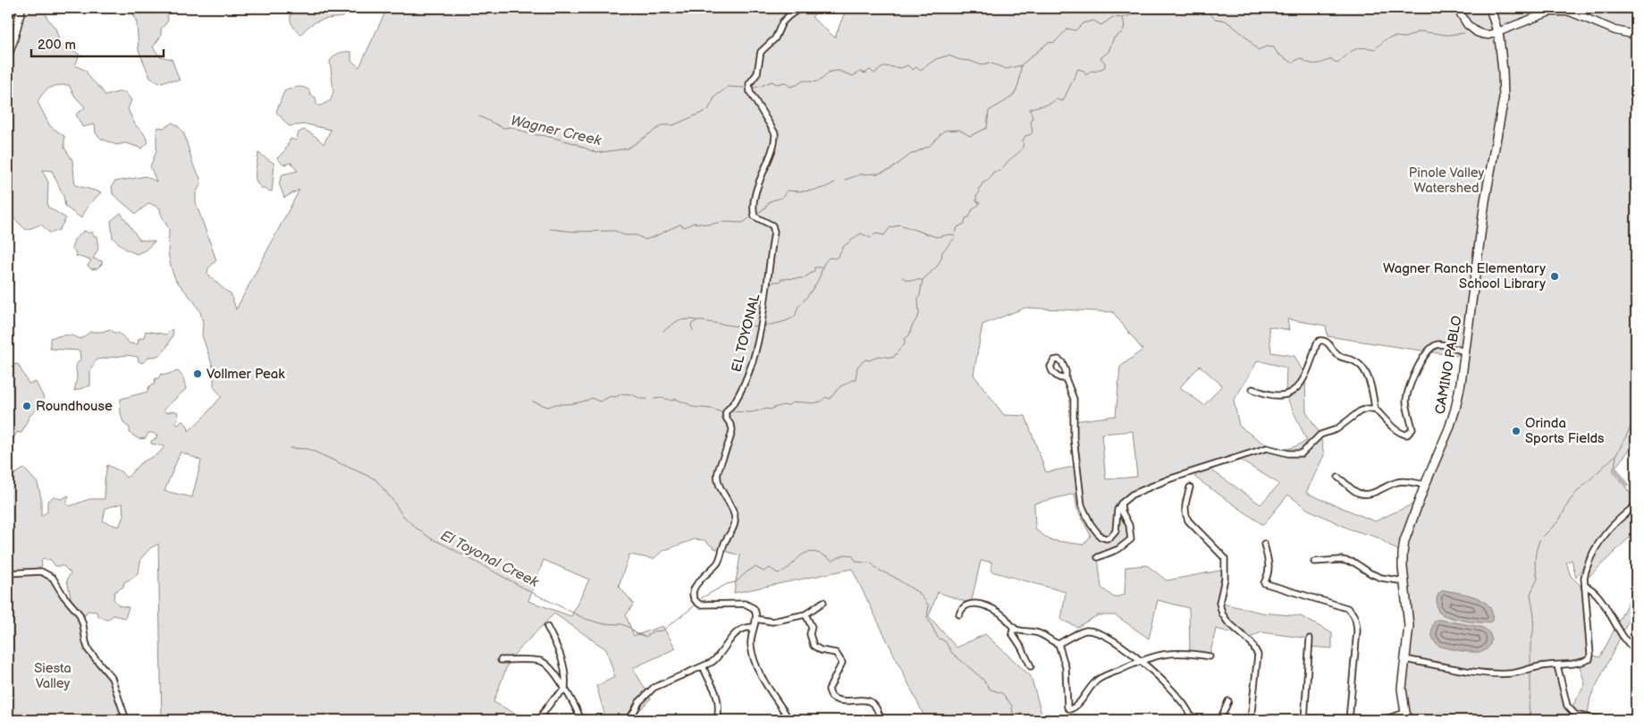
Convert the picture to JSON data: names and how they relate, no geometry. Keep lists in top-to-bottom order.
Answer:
{
  "streets": {
    "main road": ["CAMINO PABLO"],
    "street": ["EL TOYONAL"]
  },
  "water": ["Wagner Creek", "El Toyonal Creek"],
  "parks": ["Pinole Valley Watershed", "Siesta Valley"],
  "places": [
    "Wagner Ranch Elementary School Library",
    "Vollmer Peak",
    "Roundhouse",
    "Orinda Sports Fields"
  ],
  "scale_bar": "200 m"
}
